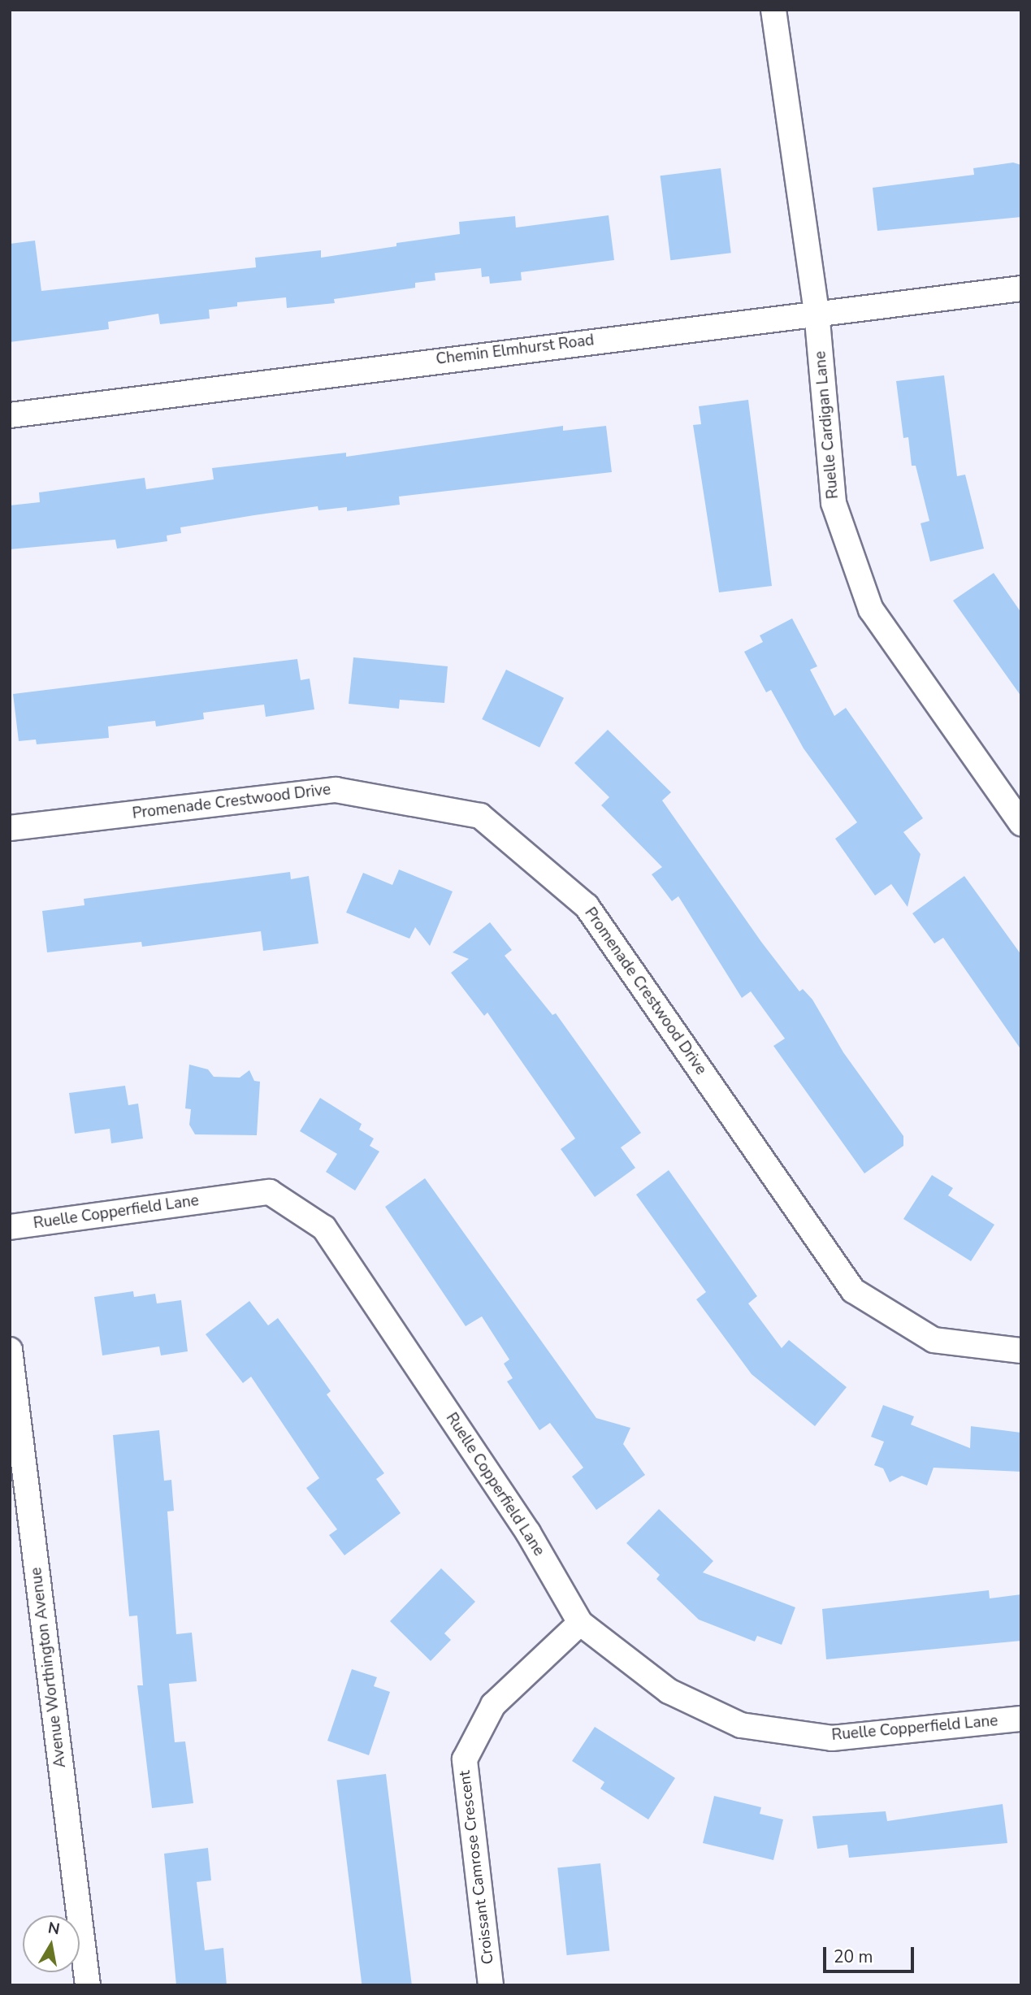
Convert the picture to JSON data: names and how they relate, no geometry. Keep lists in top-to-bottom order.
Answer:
{
  "streets": {
    "street": [
      "Chemin Elmhurst Road",
      "Ruelle Cardigan Lane",
      "Promenade Crestwood Drive",
      "Ruelle Copperfield Lane",
      "Avenue Worthington Avenue",
      "Croissant Camrose Crescent"
    ]
  },
  "crossings": [
    ["Chemin Elmhurst Road", "Ruelle Cardigan Lane"],
    ["Ruelle Copperfield Lane", "Croissant Camrose Crescent"]
  ],
  "scale_bar": "20 m",
  "north": "top"
}
